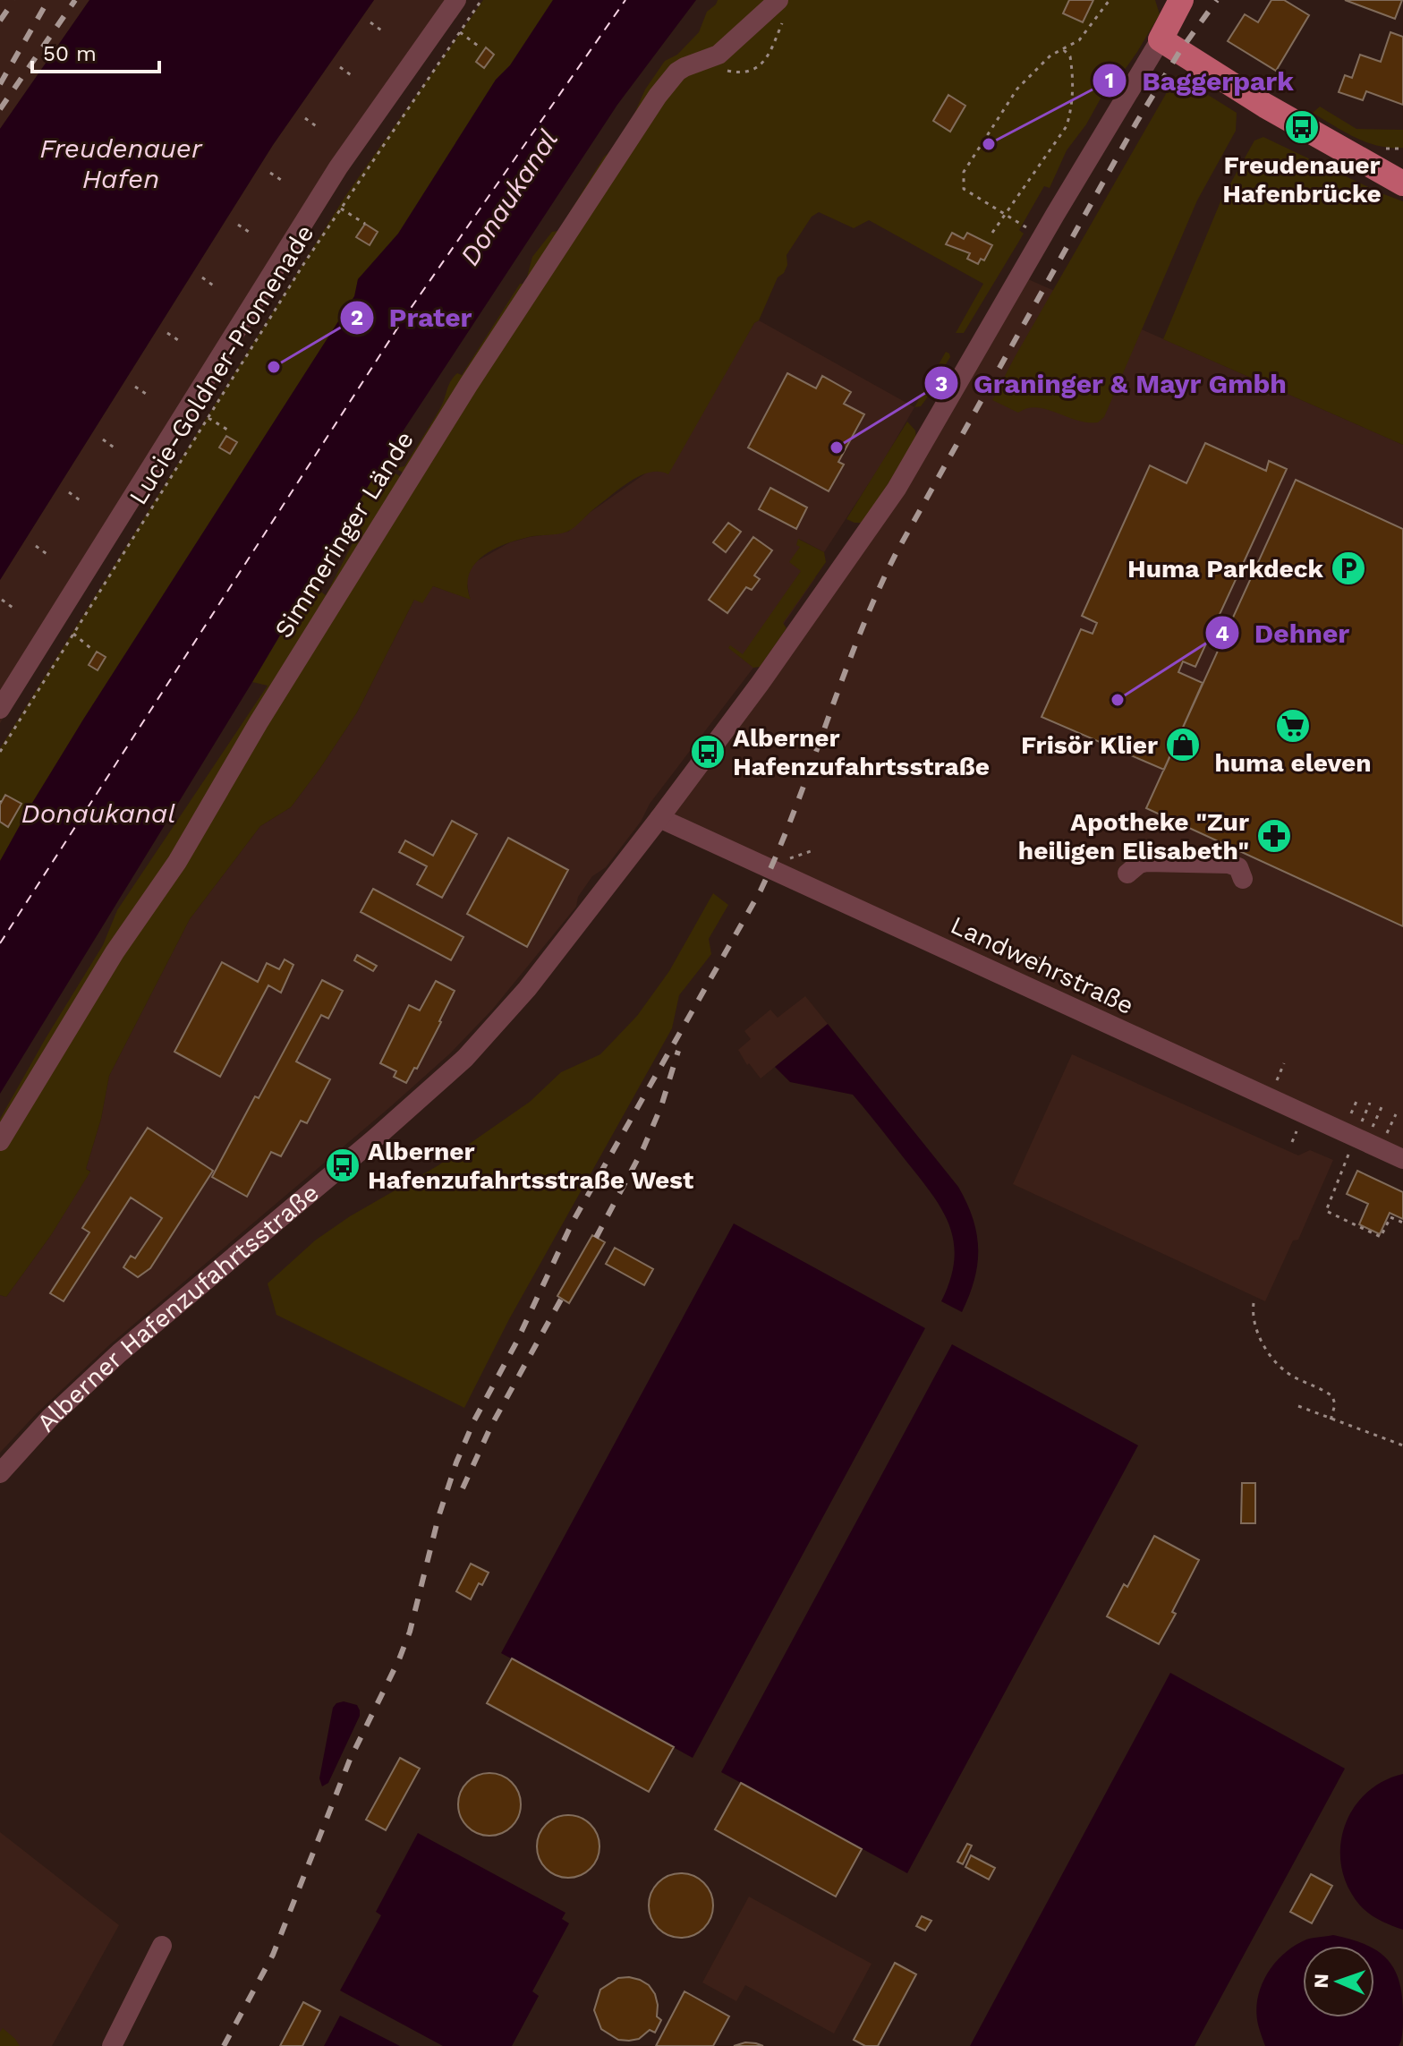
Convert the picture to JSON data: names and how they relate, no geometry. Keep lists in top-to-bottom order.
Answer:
{
  "streets": {
    "main road": ["Alberner Hafenzufahrtsstraße"],
    "street": ["Simmeringer Lände", "Landwehrstraße"],
    "path": ["Lucie-Goldner-Promenade"]
  },
  "crossings": [
    ["Landwehrstraße", "Alberner Hafenzufahrtsstraße"]
  ],
  "water": ["Freudenauer Hafen", "Donaukanal"],
  "places": {
    "bus stop": ["Freudenauer Hafenbrücke", "Alberner Hafenzufahrtsstraße", "Alberner Hafenzufahrtsstraße West"],
    "other": [
      "Baggerpark",
      "Prater",
      "Graninger & Mayr Gmbh",
      "Dehner"
    ],
    "parking": ["Huma Parkdeck"],
    "supermarket": ["huma eleven"],
    "shop": ["Frisör Klier"],
    "pharmacy": ["Apotheke \"Zur heiligen Elisabeth\""]
  },
  "scale_bar": "50 m",
  "north": "left"
}
